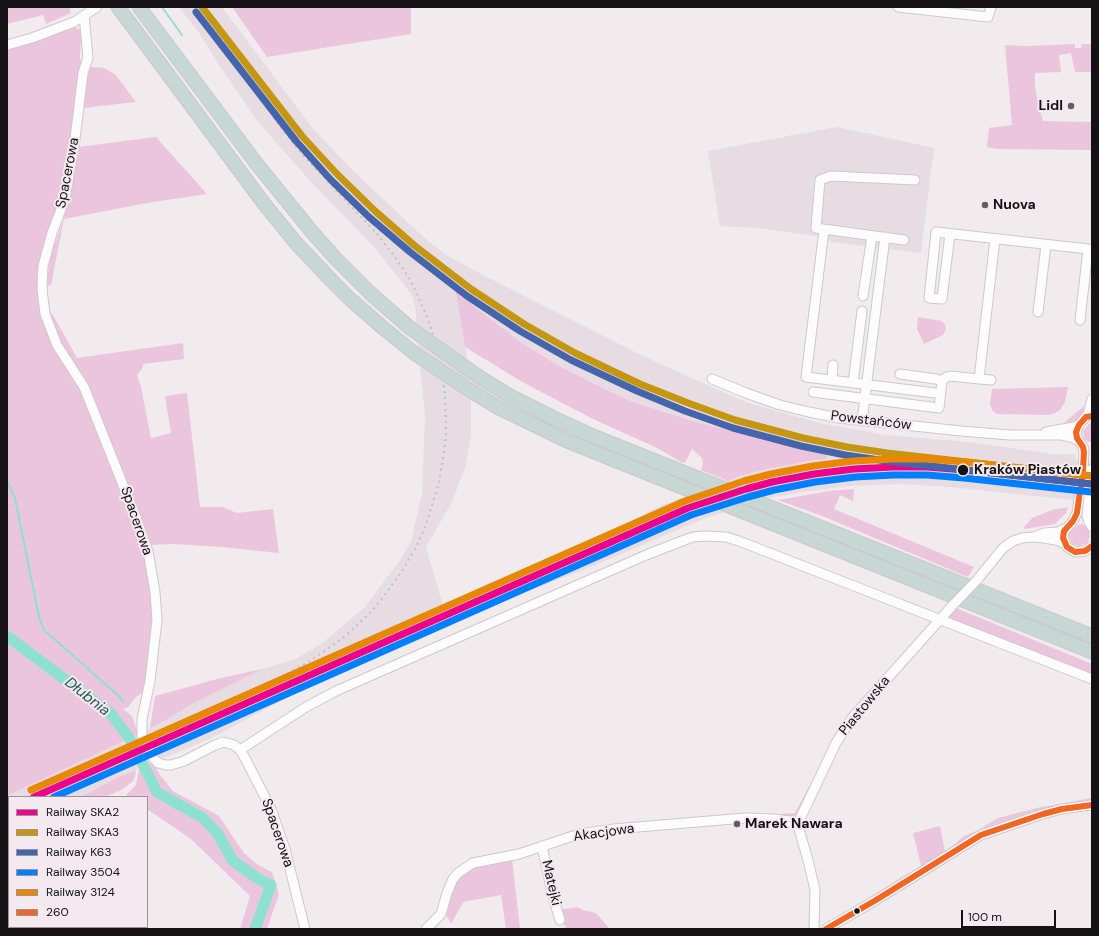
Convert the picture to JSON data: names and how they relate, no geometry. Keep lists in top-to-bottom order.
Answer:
{
  "streets": {
    "street": [
      "Spacerowa",
      "Powstańców",
      "Piastowska",
      "Akacjowa",
      "Matejki"
    ]
  },
  "crossings": [
    ["Piastowska", "Akacjowa"],
    ["Akacjowa", "Matejki"]
  ],
  "water": ["Dłubnia"],
  "places": [
    "Lidl",
    "Nuova",
    "Kraków Piastów",
    "Marek Nawara"
  ],
  "lines": [
    "rail line SKA3",
    "rail line K63",
    "transit line 260",
    "rail line 3124",
    "rail line SKA2",
    "rail line 3504"
  ],
  "legend": [
    "Railway SKA2",
    "Railway SKA3",
    "Railway K63",
    "Railway 3504",
    "Railway 3124",
    "260"
  ],
  "scale_bar": "100 m"
}
